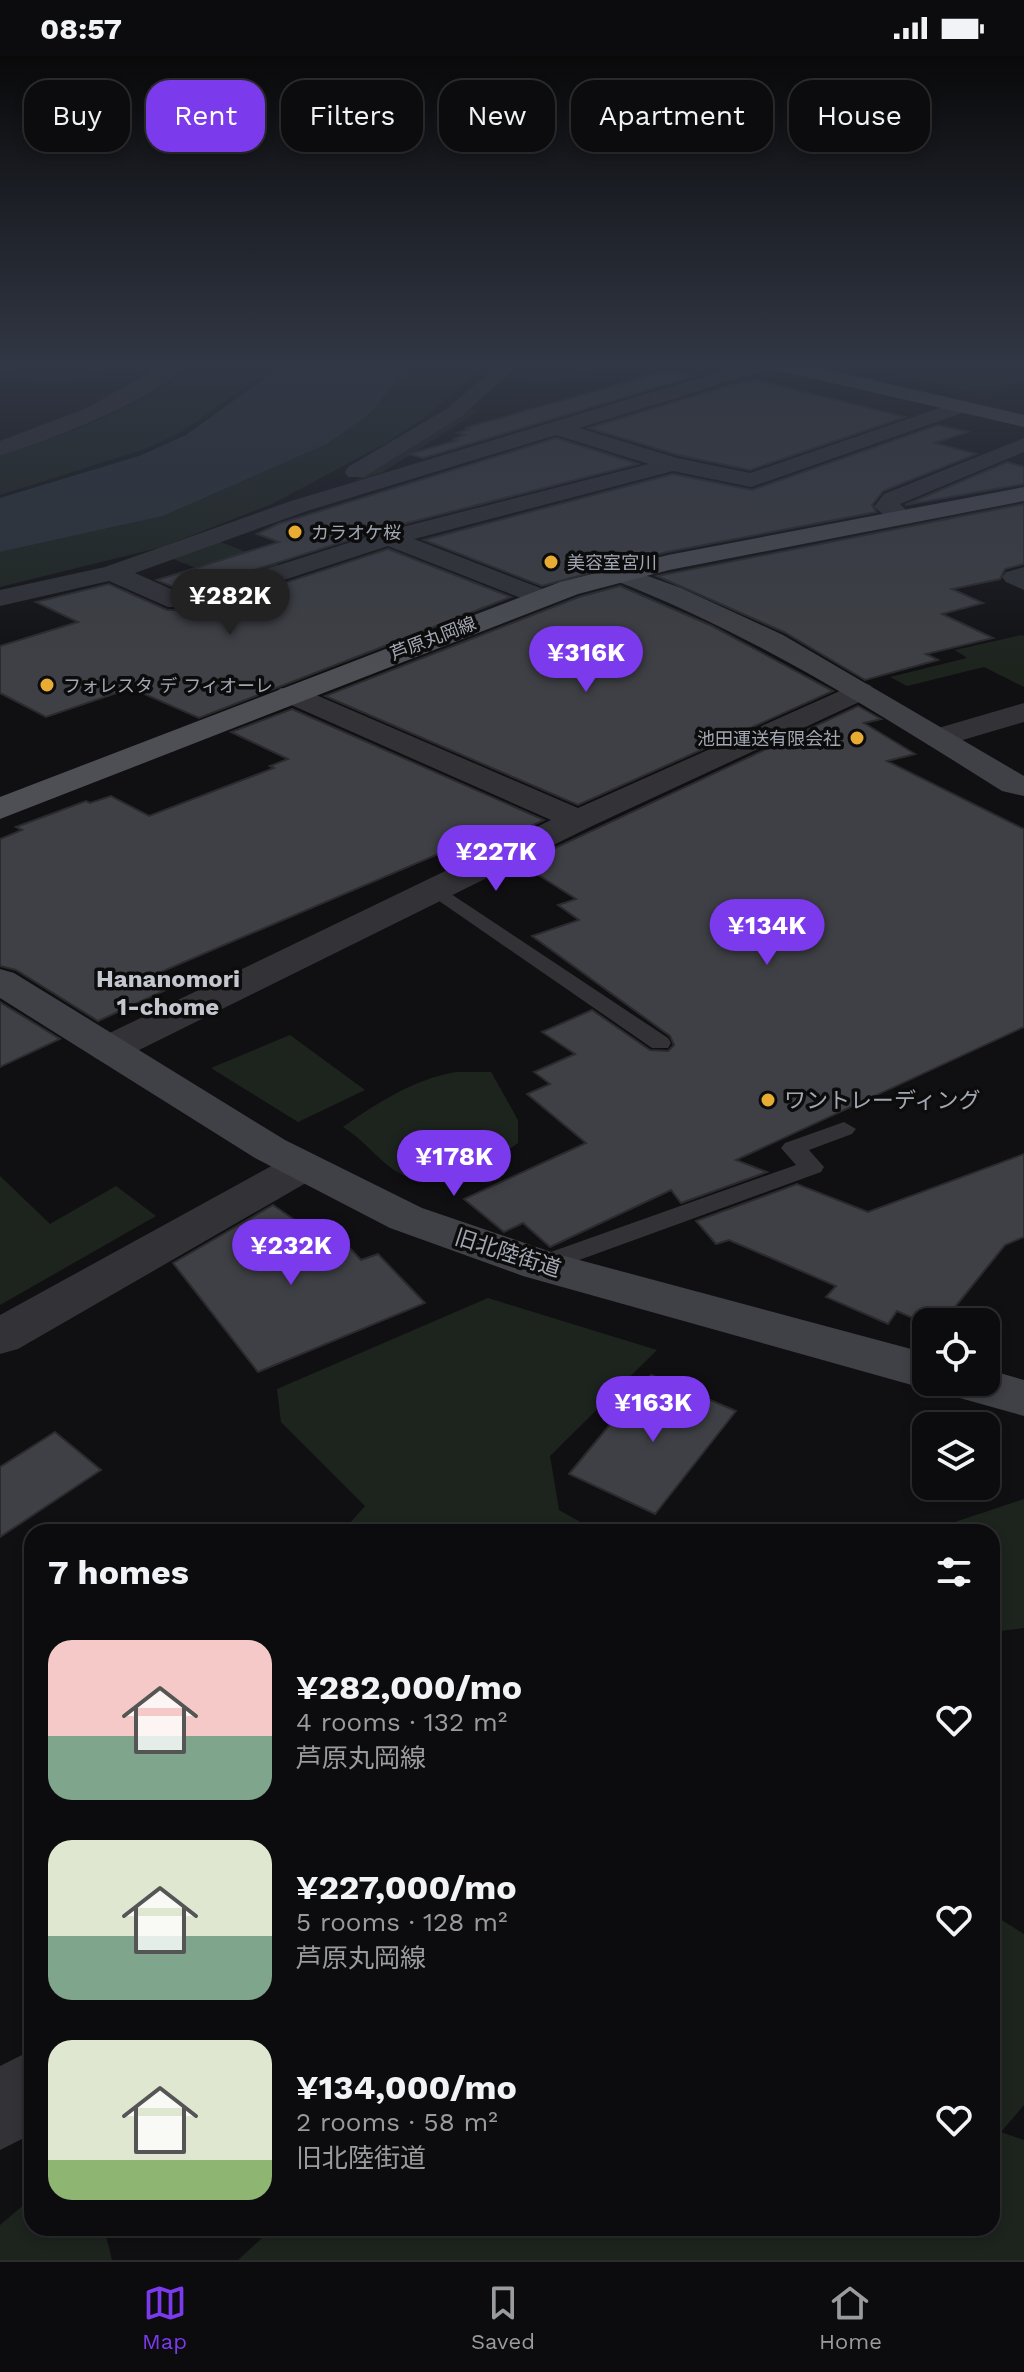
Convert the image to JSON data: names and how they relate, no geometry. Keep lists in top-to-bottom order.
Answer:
{
  "streets": {
    "main road": ["芦原丸岡線"],
    "street": ["旧北陸街道"]
  },
  "districts": ["Hananomori 1-chome"],
  "places": [
    "カラオケ桜",
    "美容室宮川",
    "フォレスタ デ フィオーレ",
    "池田運送有限会社",
    "ワントレーディング"
  ],
  "page": {
    "status": "08:57",
    "chip": [
      "Buy",
      "Rent",
      "Filters",
      "New",
      "Apartment",
      "House"
    ],
    "price": [
      "¥282K",
      "¥316K",
      "¥227K",
      "¥134K",
      "¥178K",
      "¥232K",
      "¥163K"
    ],
    "heading": "7 homes",
    "list": [
      {
        "name": "¥282,000/mo",
        "note": "4 rooms · 132 m² · 芦原丸岡線"
      },
      {
        "name": "¥227,000/mo",
        "note": "5 rooms · 128 m² · 芦原丸岡線"
      },
      {
        "name": "¥134,000/mo",
        "note": "2 rooms · 58 m² · 旧北陸街道"
      }
    ],
    "tabs": ["Map", "Saved", "Home"]
  }
}
